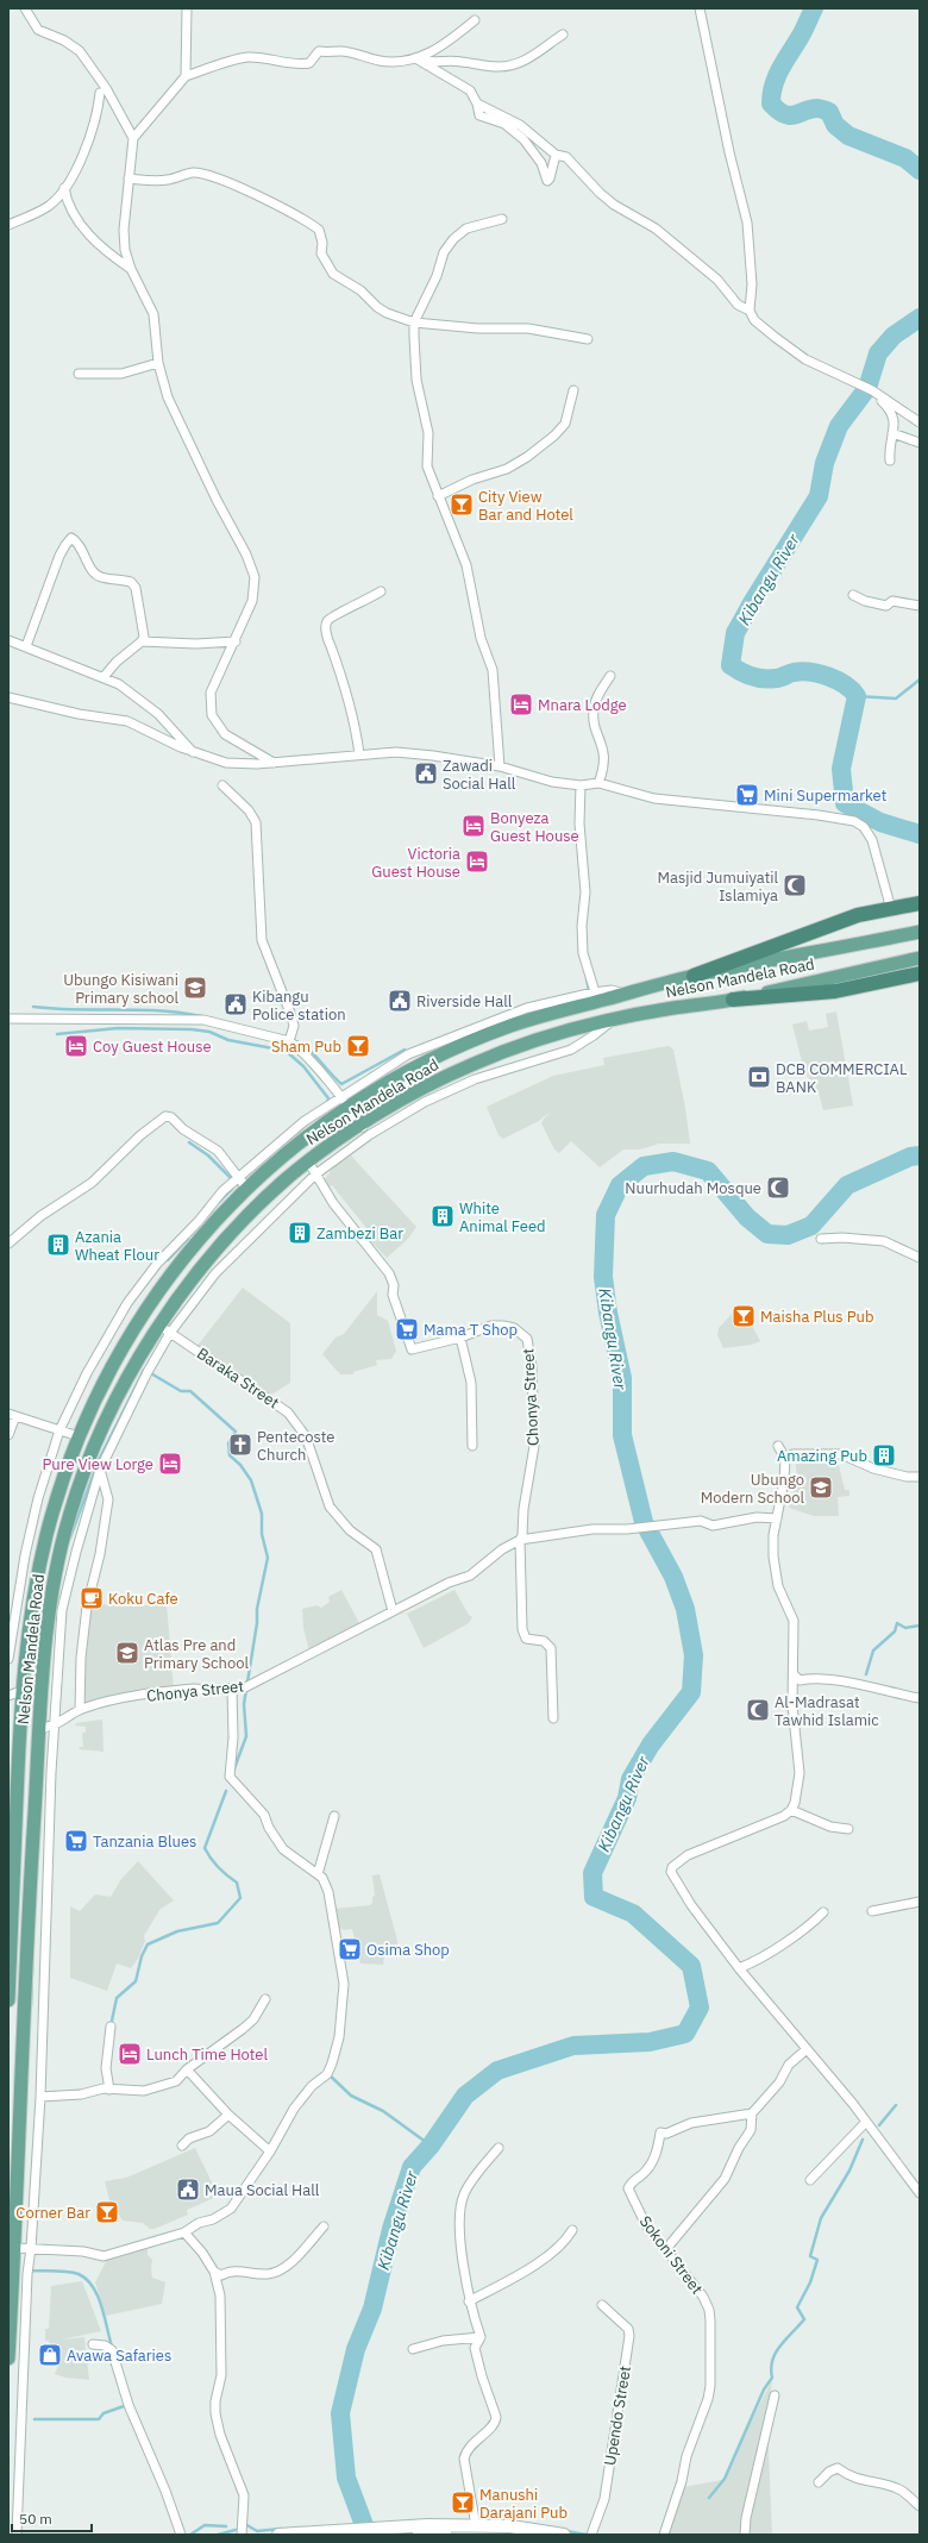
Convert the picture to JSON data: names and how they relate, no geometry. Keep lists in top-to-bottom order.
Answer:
{
  "streets": {
    "main road": ["Nelson Mandela Road"],
    "street": [
      "Baraka Street",
      "Chonya Street",
      "Sokoni Street",
      "Upendo Street"
    ]
  },
  "crossings": [
    ["Nelson Mandela Road", "Baraka Street"],
    ["Nelson Mandela Road", "Chonya Street"],
    ["Baraka Street", "Chonya Street"]
  ],
  "water": ["Kibangu River"],
  "places": {
    "bar": [
      "City View Bar and Hotel",
      "Sham Pub",
      "Maisha Plus Pub",
      "Corner Bar",
      "Manushi Darajani Pub"
    ],
    "hotel": [
      "Mnara Lodge",
      "Bonyeza Guest House",
      "Victoria Guest House",
      "Coy Guest House",
      "Pure View Lorge",
      "Lunch Time Hotel"
    ],
    "public building": [
      "Zawadi Social Hall",
      "Riverside Hall",
      "Kibangu Police station",
      "Maua Social Hall"
    ],
    "supermarket": [
      "Mini Supermarket",
      "Mama T Shop",
      "Tanzania Blues",
      "Osima Shop"
    ],
    "mosque": ["Masjid Jumuiyatil Islamiya", "Nuurhudah Mosque", "Al-Madrasat Tawhid Islamic"],
    "school or university": ["Ubungo Kisiwani Primary school", "Ubungo Modern School", "Atlas Pre and Primary School"],
    "bank": ["DCB COMMERCIAL BANK"],
    "building": [
      "White Animal Feed",
      "Zambezi Bar",
      "Azania Wheat Flour",
      "Amazing Pub"
    ],
    "church": ["Pentecoste Church"],
    "cafe": ["Koku Cafe"],
    "shop": ["Avawa Safaries"]
  },
  "scale_bar": "50 m"
}
